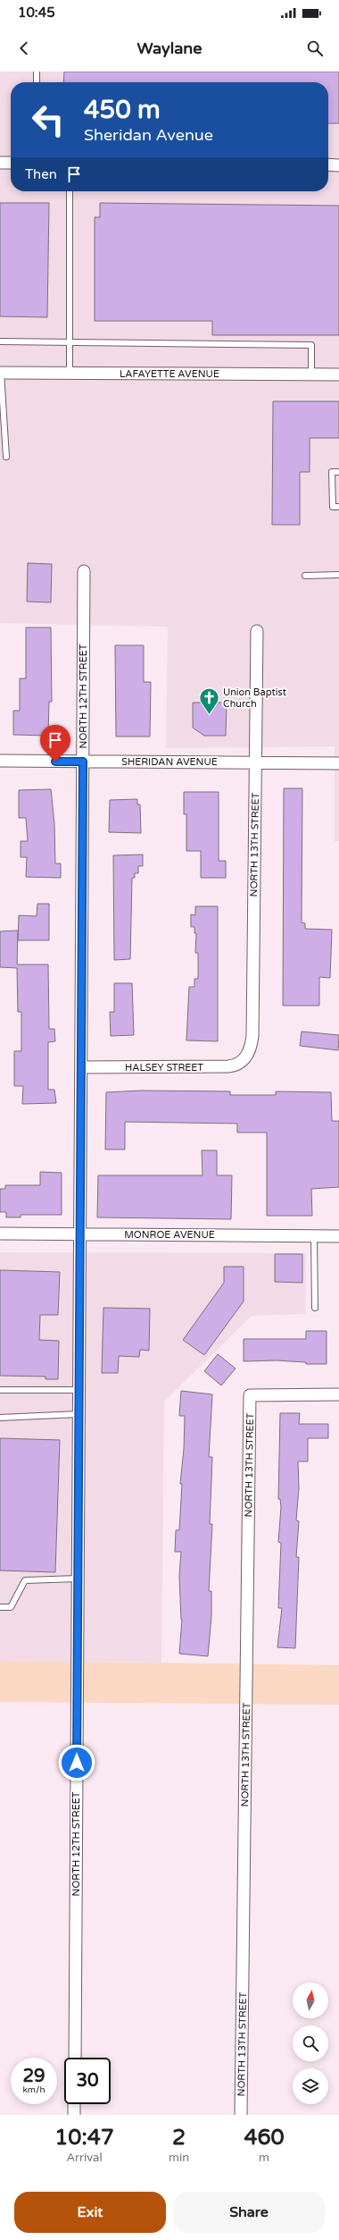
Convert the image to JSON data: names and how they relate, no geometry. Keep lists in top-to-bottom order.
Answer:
{
  "streets": {
    "street": [
      "LAFAYETTE AVENUE",
      "NORTH 12TH STREET",
      "SHERIDAN AVENUE",
      "NORTH 13TH STREET",
      "HALSEY STREET",
      "MONROE AVENUE"
    ]
  },
  "crossings": [
    ["NORTH 12TH STREET", "SHERIDAN AVENUE"],
    ["NORTH 12TH STREET", "HALSEY STREET"],
    ["NORTH 12TH STREET", "MONROE AVENUE"],
    ["SHERIDAN AVENUE", "NORTH 13TH STREET"],
    ["NORTH 13TH STREET", "HALSEY STREET"]
  ],
  "places": {
    "church": ["Union Baptist Church"]
  },
  "north": "top",
  "page": {
    "status": "10:45",
    "header": "Waylane",
    "turn": ["450 m", "Sheridan Avenue"],
    "then": "Then",
    "speed": "29 km/h",
    "limit": "30",
    "eta": [
      "10:47",
      "Arrival",
      "2",
      "min",
      "460",
      "m"
    ],
    "buttons": ["Exit", "Share"]
  }
}
